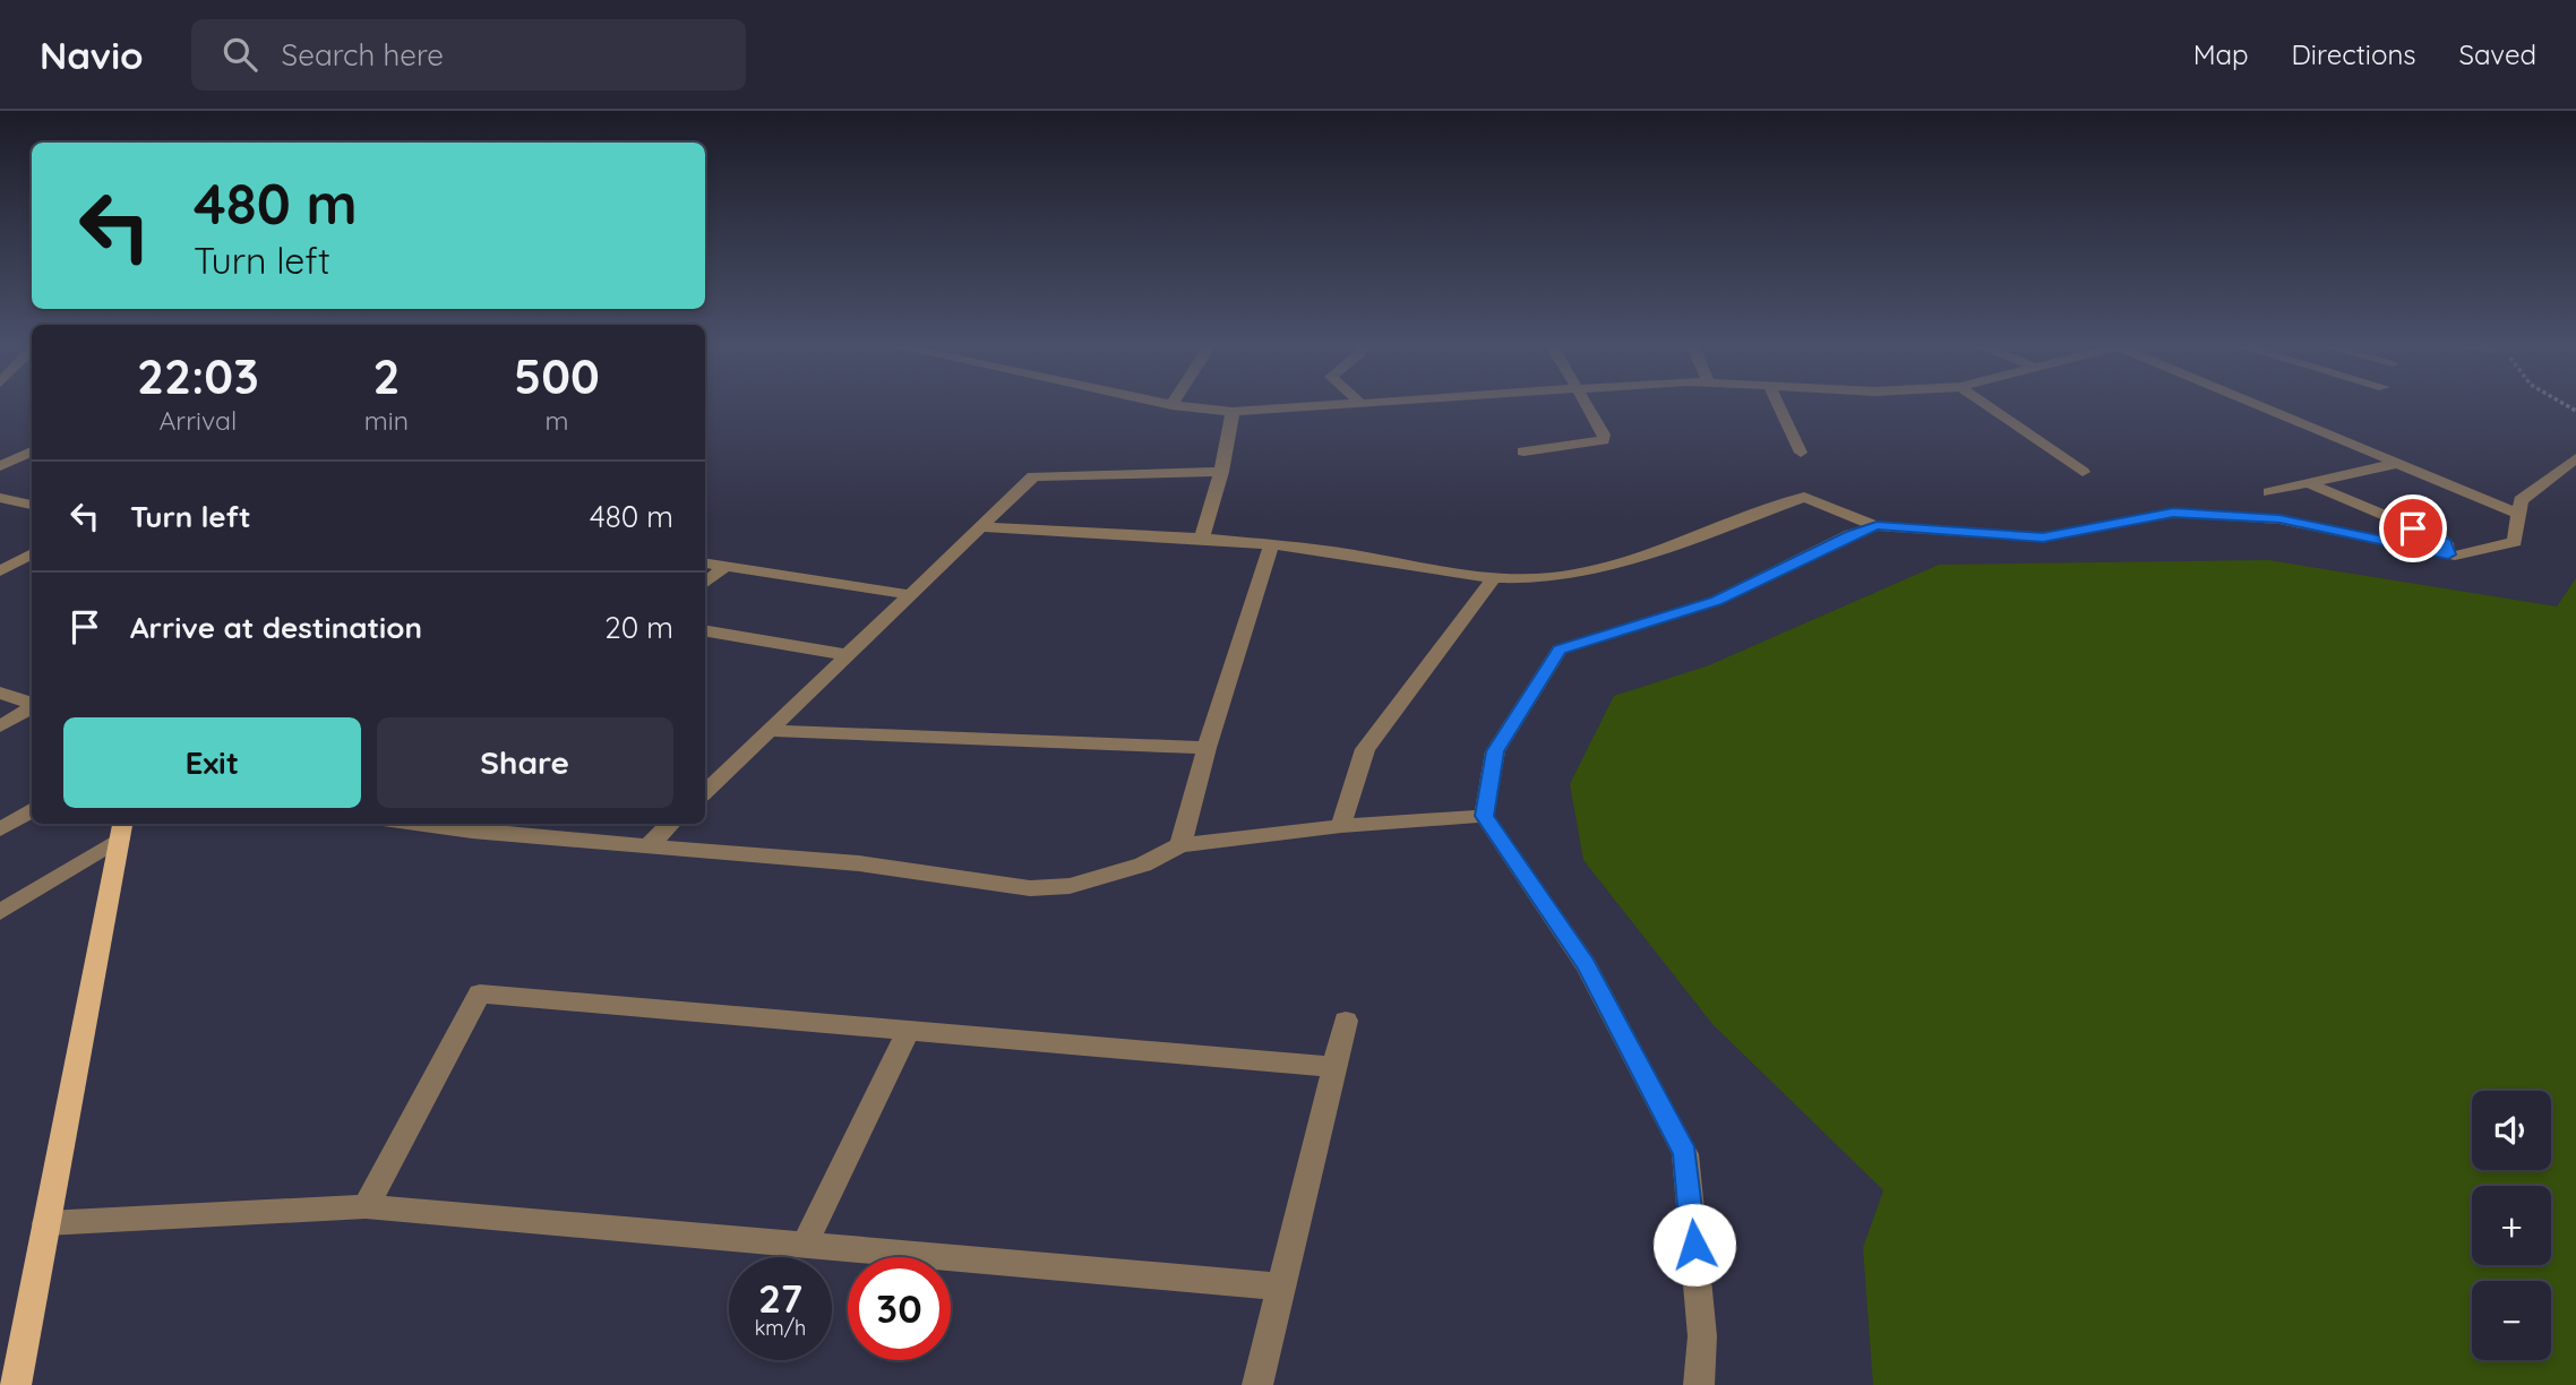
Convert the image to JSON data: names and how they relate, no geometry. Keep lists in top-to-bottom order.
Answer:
{
  "page": {
    "header": "Navio",
    "search": "Search here",
    "nav": ["Map", "Directions", "Saved"],
    "turn": ["480 m", "Turn left"],
    "eta": [
      "22:03",
      "Arrival",
      "2",
      "min",
      "500",
      "m"
    ],
    "list": [
      {
        "name": "Turn left",
        "value": "480 m"
      },
      {
        "name": "Arrive at destination",
        "value": "20 m"
      }
    ],
    "buttons": ["Exit", "Share"],
    "map_buttons": ["+", "−"],
    "speed": "27 km/h",
    "limit": "30"
  }
}
